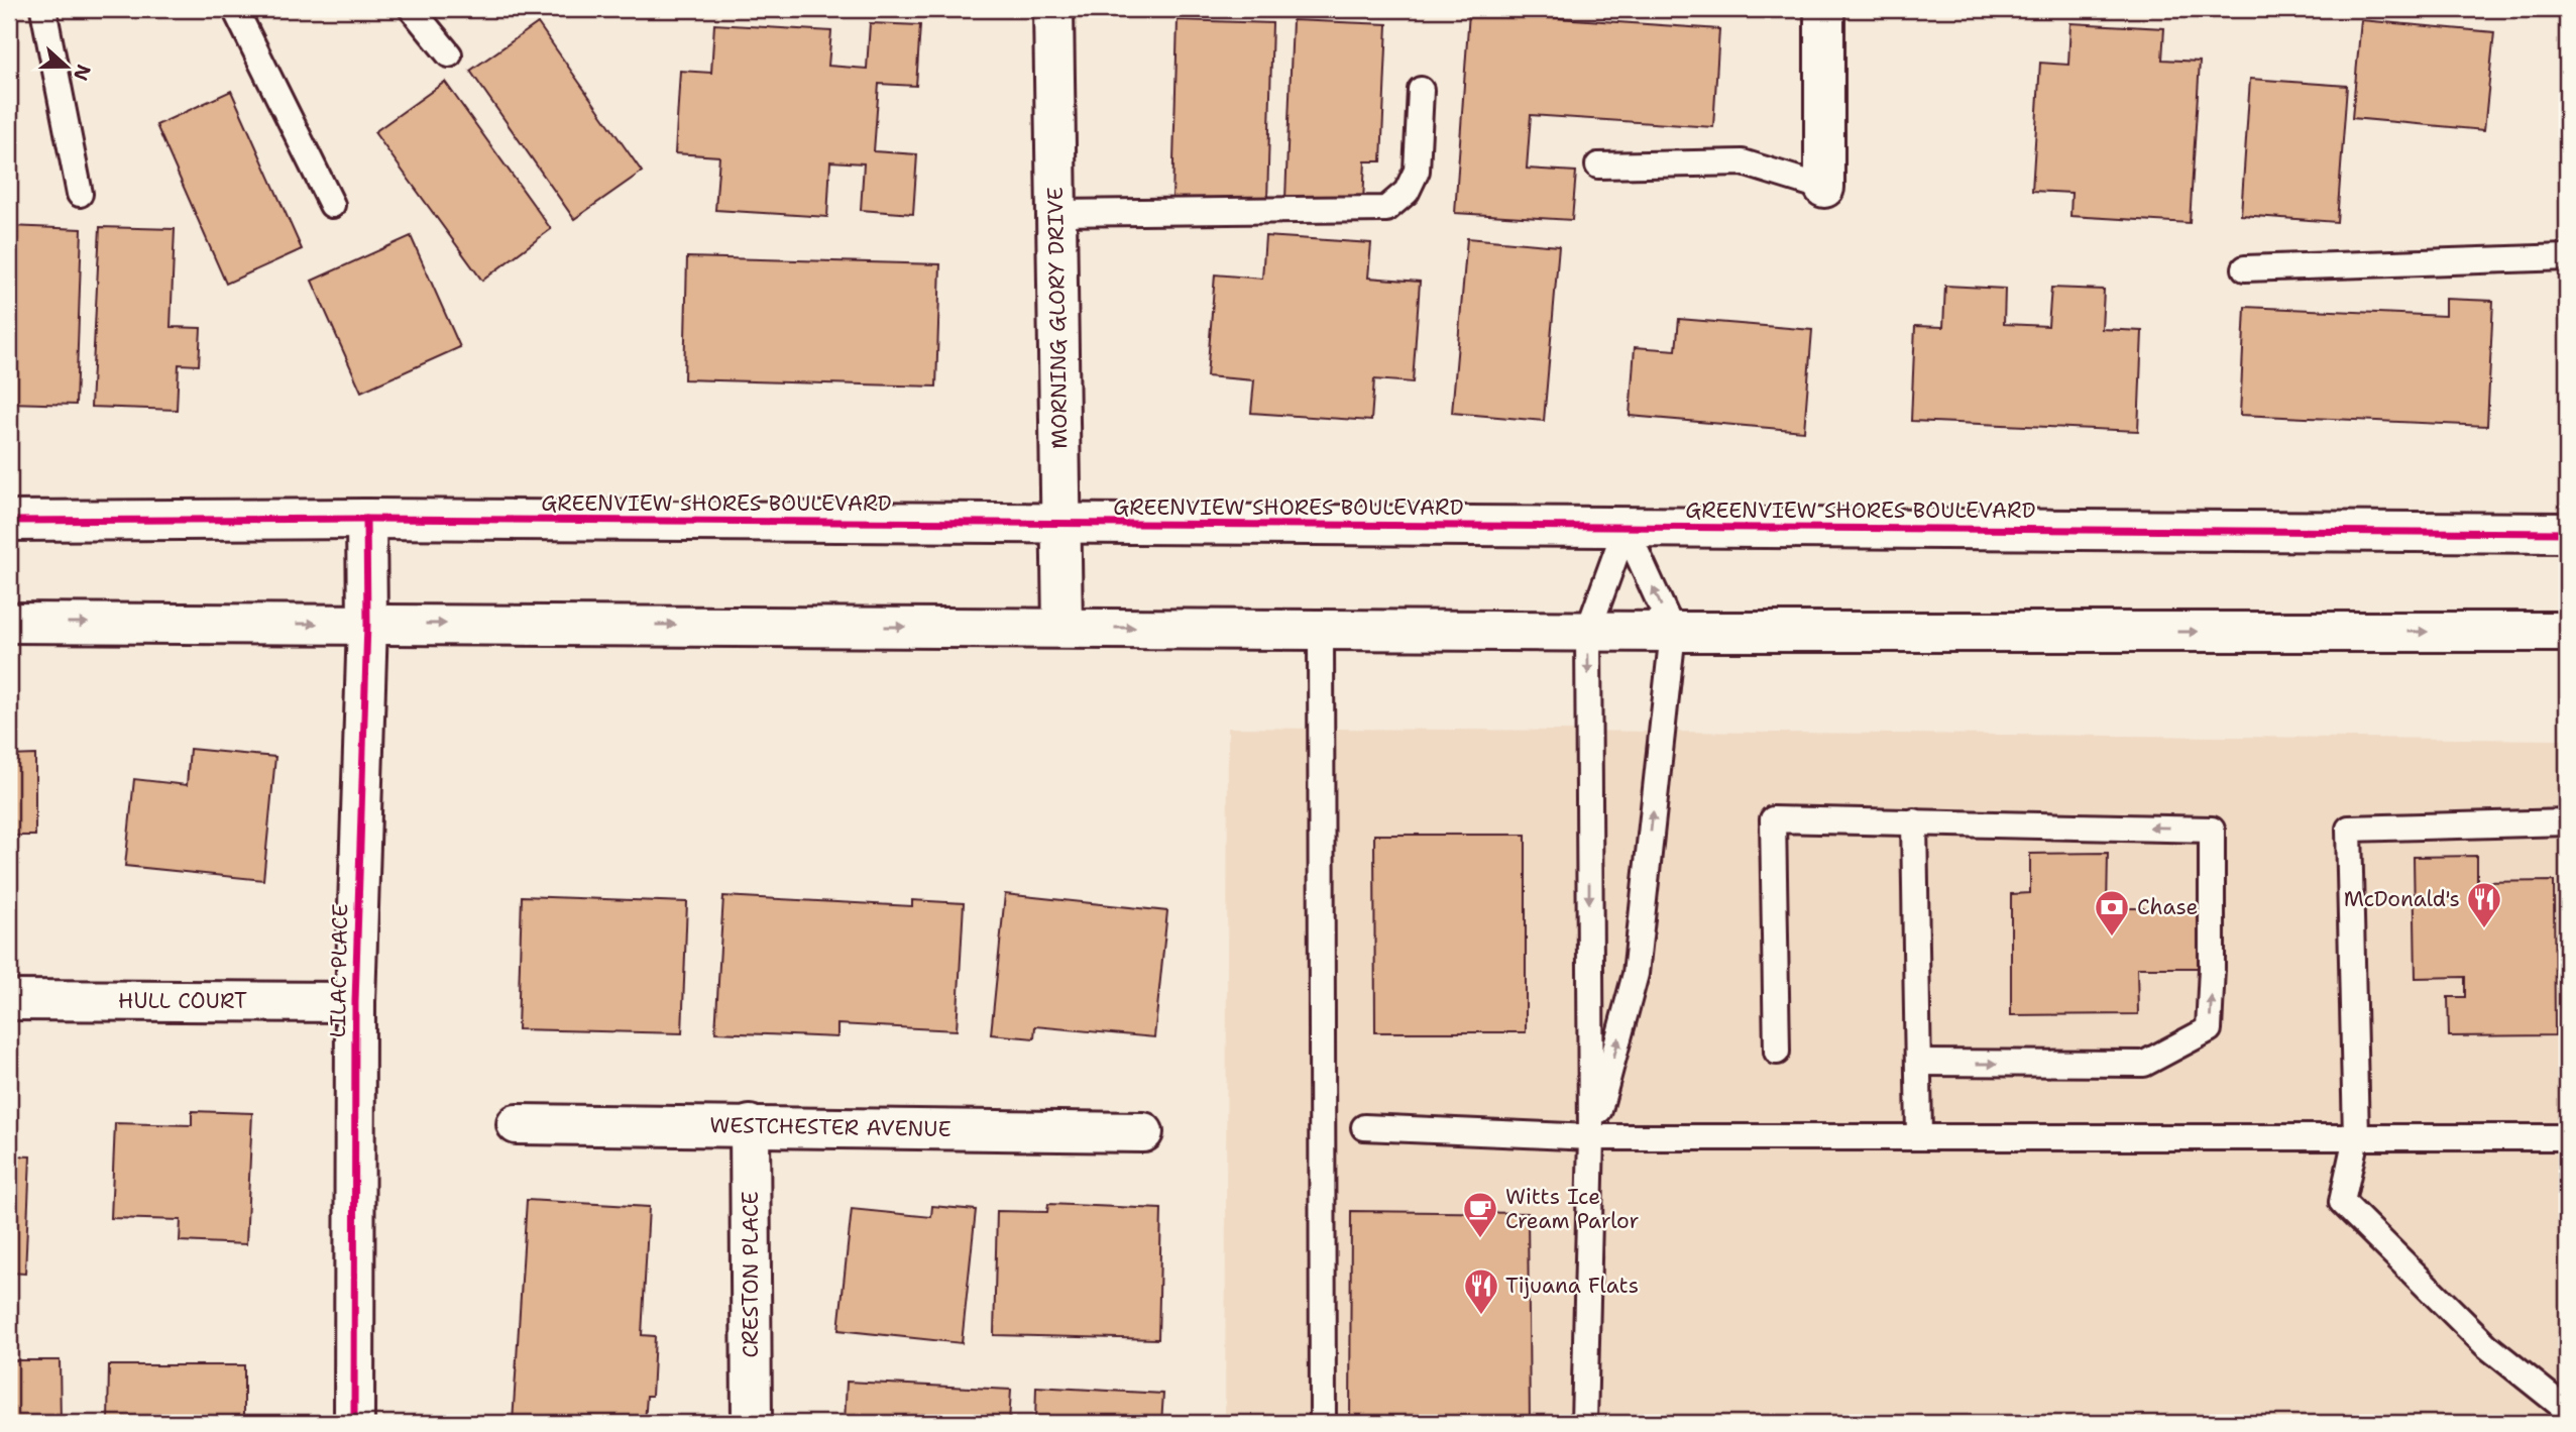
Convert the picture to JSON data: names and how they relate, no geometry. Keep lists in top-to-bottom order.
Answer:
{
  "streets": {
    "street": [
      "MORNING GLORY DRIVE",
      "GREENVIEW SHORES BOULEVARD",
      "LILAC PLACE",
      "HULL COURT",
      "WESTCHESTER AVENUE",
      "CRESTON PLACE"
    ]
  },
  "crossings": [
    ["MORNING GLORY DRIVE", "GREENVIEW SHORES BOULEVARD"],
    ["GREENVIEW SHORES BOULEVARD", "LILAC PLACE"],
    ["LILAC PLACE", "HULL COURT"],
    ["WESTCHESTER AVENUE", "CRESTON PLACE"]
  ],
  "places": {
    "restaurant": ["McDonald's", "Tijuana Flats"],
    "bank": ["Chase"],
    "cafe": ["Witts Ice Cream Parlor"]
  },
  "north": "right"
}
